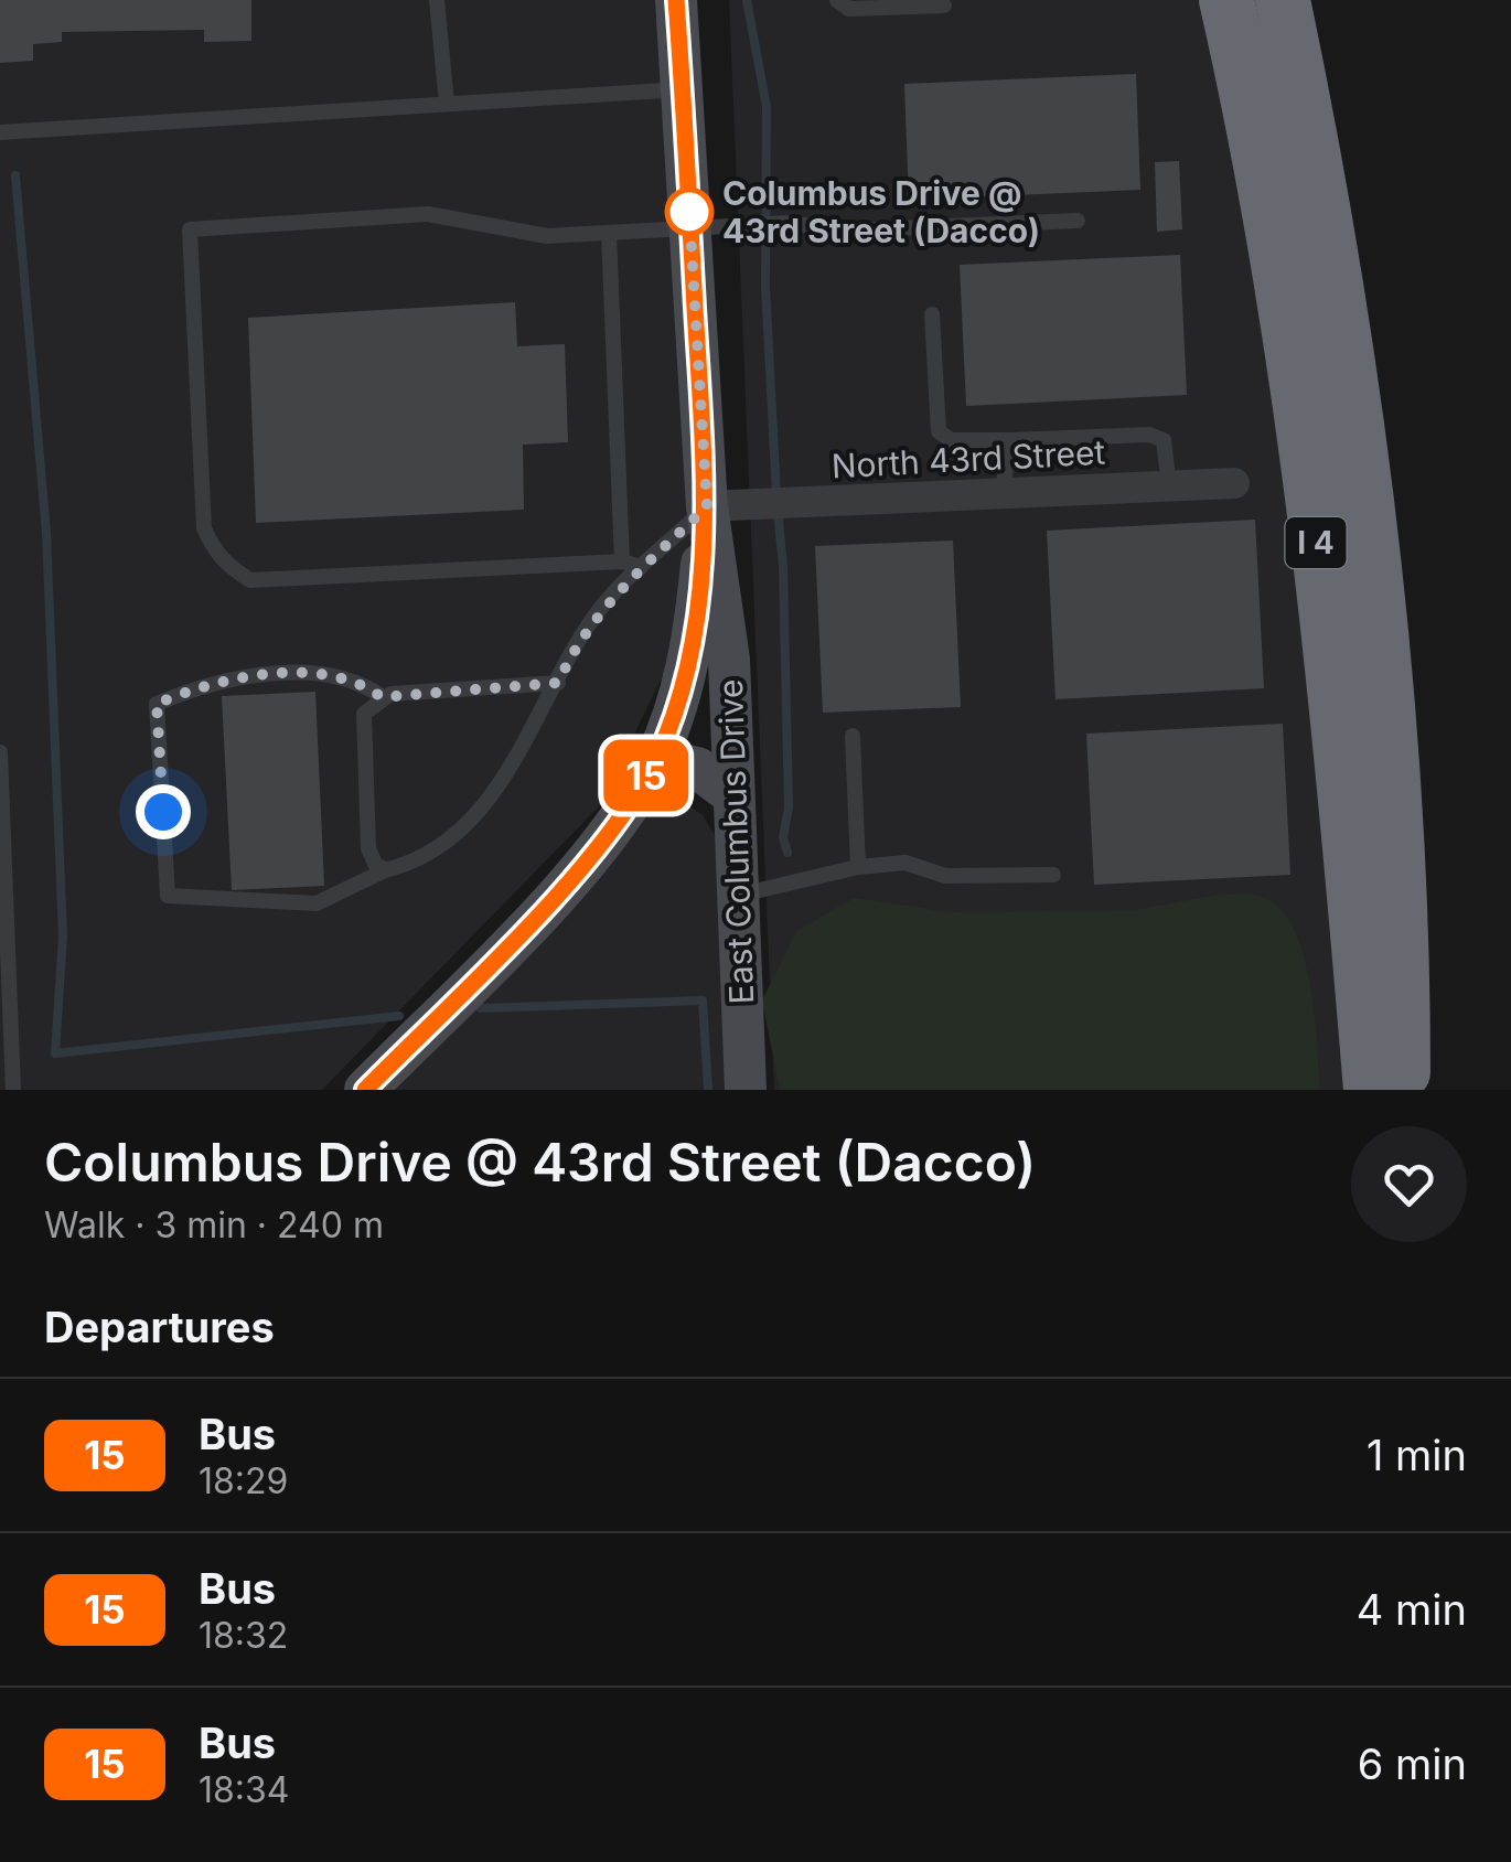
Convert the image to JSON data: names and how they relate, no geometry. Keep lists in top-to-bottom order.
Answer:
{
  "streets": {
    "highway": ["I 4"],
    "main road": ["East Columbus Drive"],
    "street": ["North 43rd Street"]
  },
  "crossings": [
    ["North 43rd Street", "East Columbus Drive"]
  ],
  "places": ["Columbus Drive @ 43rd Street (Dacco)"],
  "lines": ["bus line 15"],
  "page": {
    "on_map": "15",
    "heading": [
      ["Columbus Drive @ 43rd Street (Dacco)", "Walk · 3 min · 240 m"],
      "Departures"
    ],
    "list": [
      {
        "mark": "15",
        "name": "Bus",
        "note": "18:29",
        "value": "1 min"
      },
      {
        "mark": "15",
        "name": "Bus",
        "note": "18:32",
        "value": "4 min"
      },
      {
        "mark": "15",
        "name": "Bus",
        "note": "18:34",
        "value": "6 min"
      }
    ]
  }
}
